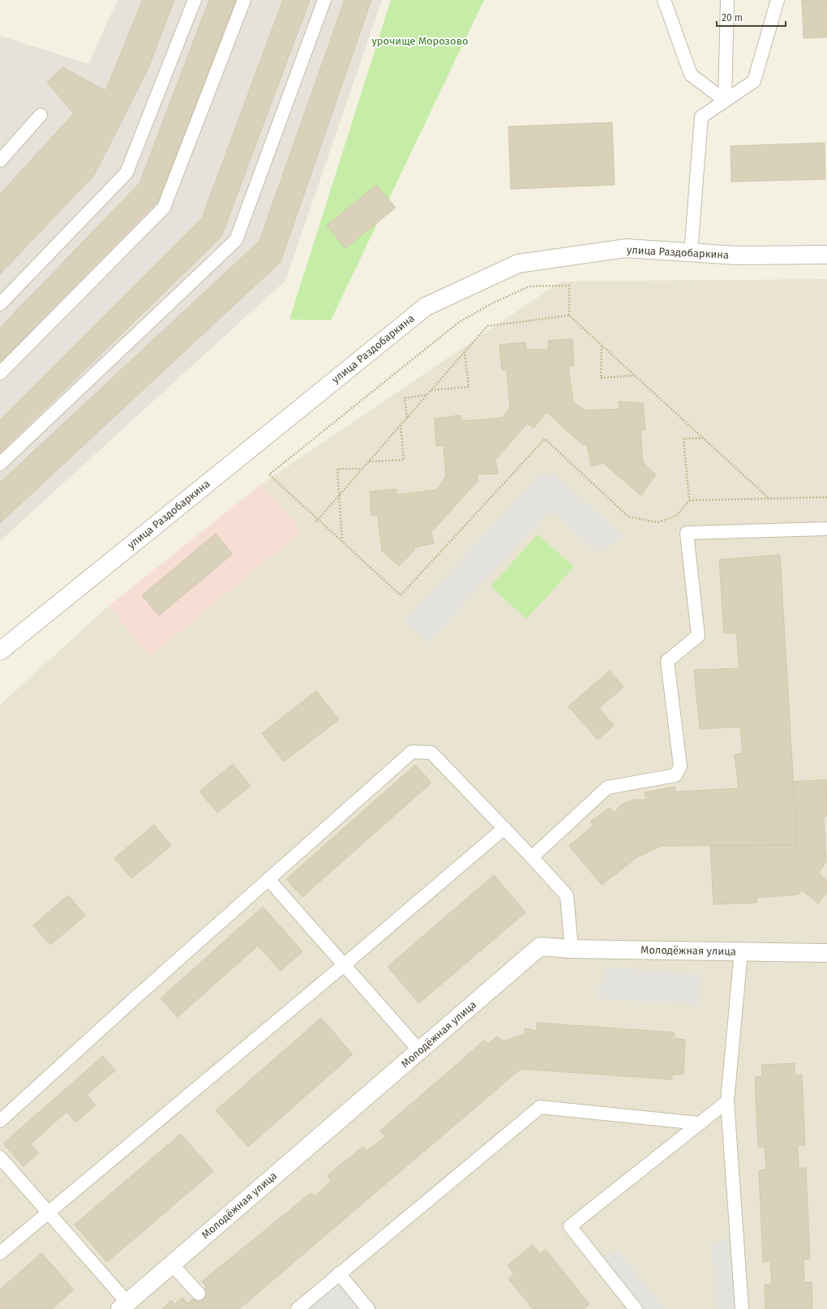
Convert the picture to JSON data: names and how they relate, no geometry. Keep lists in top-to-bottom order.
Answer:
{
  "streets": {
    "street": ["улица Раздобаркина", "Молодёжная улица"]
  },
  "parks": ["урочище Морозово"],
  "scale_bar": "20 m"
}
